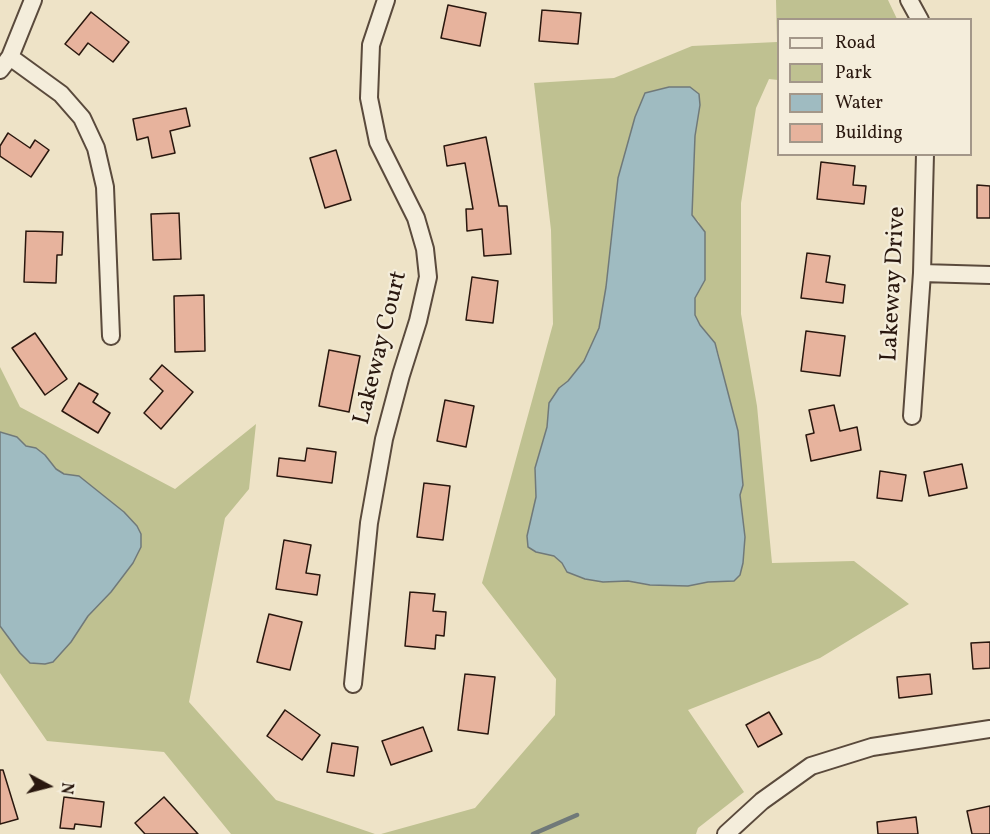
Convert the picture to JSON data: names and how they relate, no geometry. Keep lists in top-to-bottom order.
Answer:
{
  "streets": {
    "street": ["Lakeway Drive", "Lakeway Court"]
  },
  "legend": [
    "Road",
    "Park",
    "Water",
    "Building"
  ],
  "north": "right"
}
